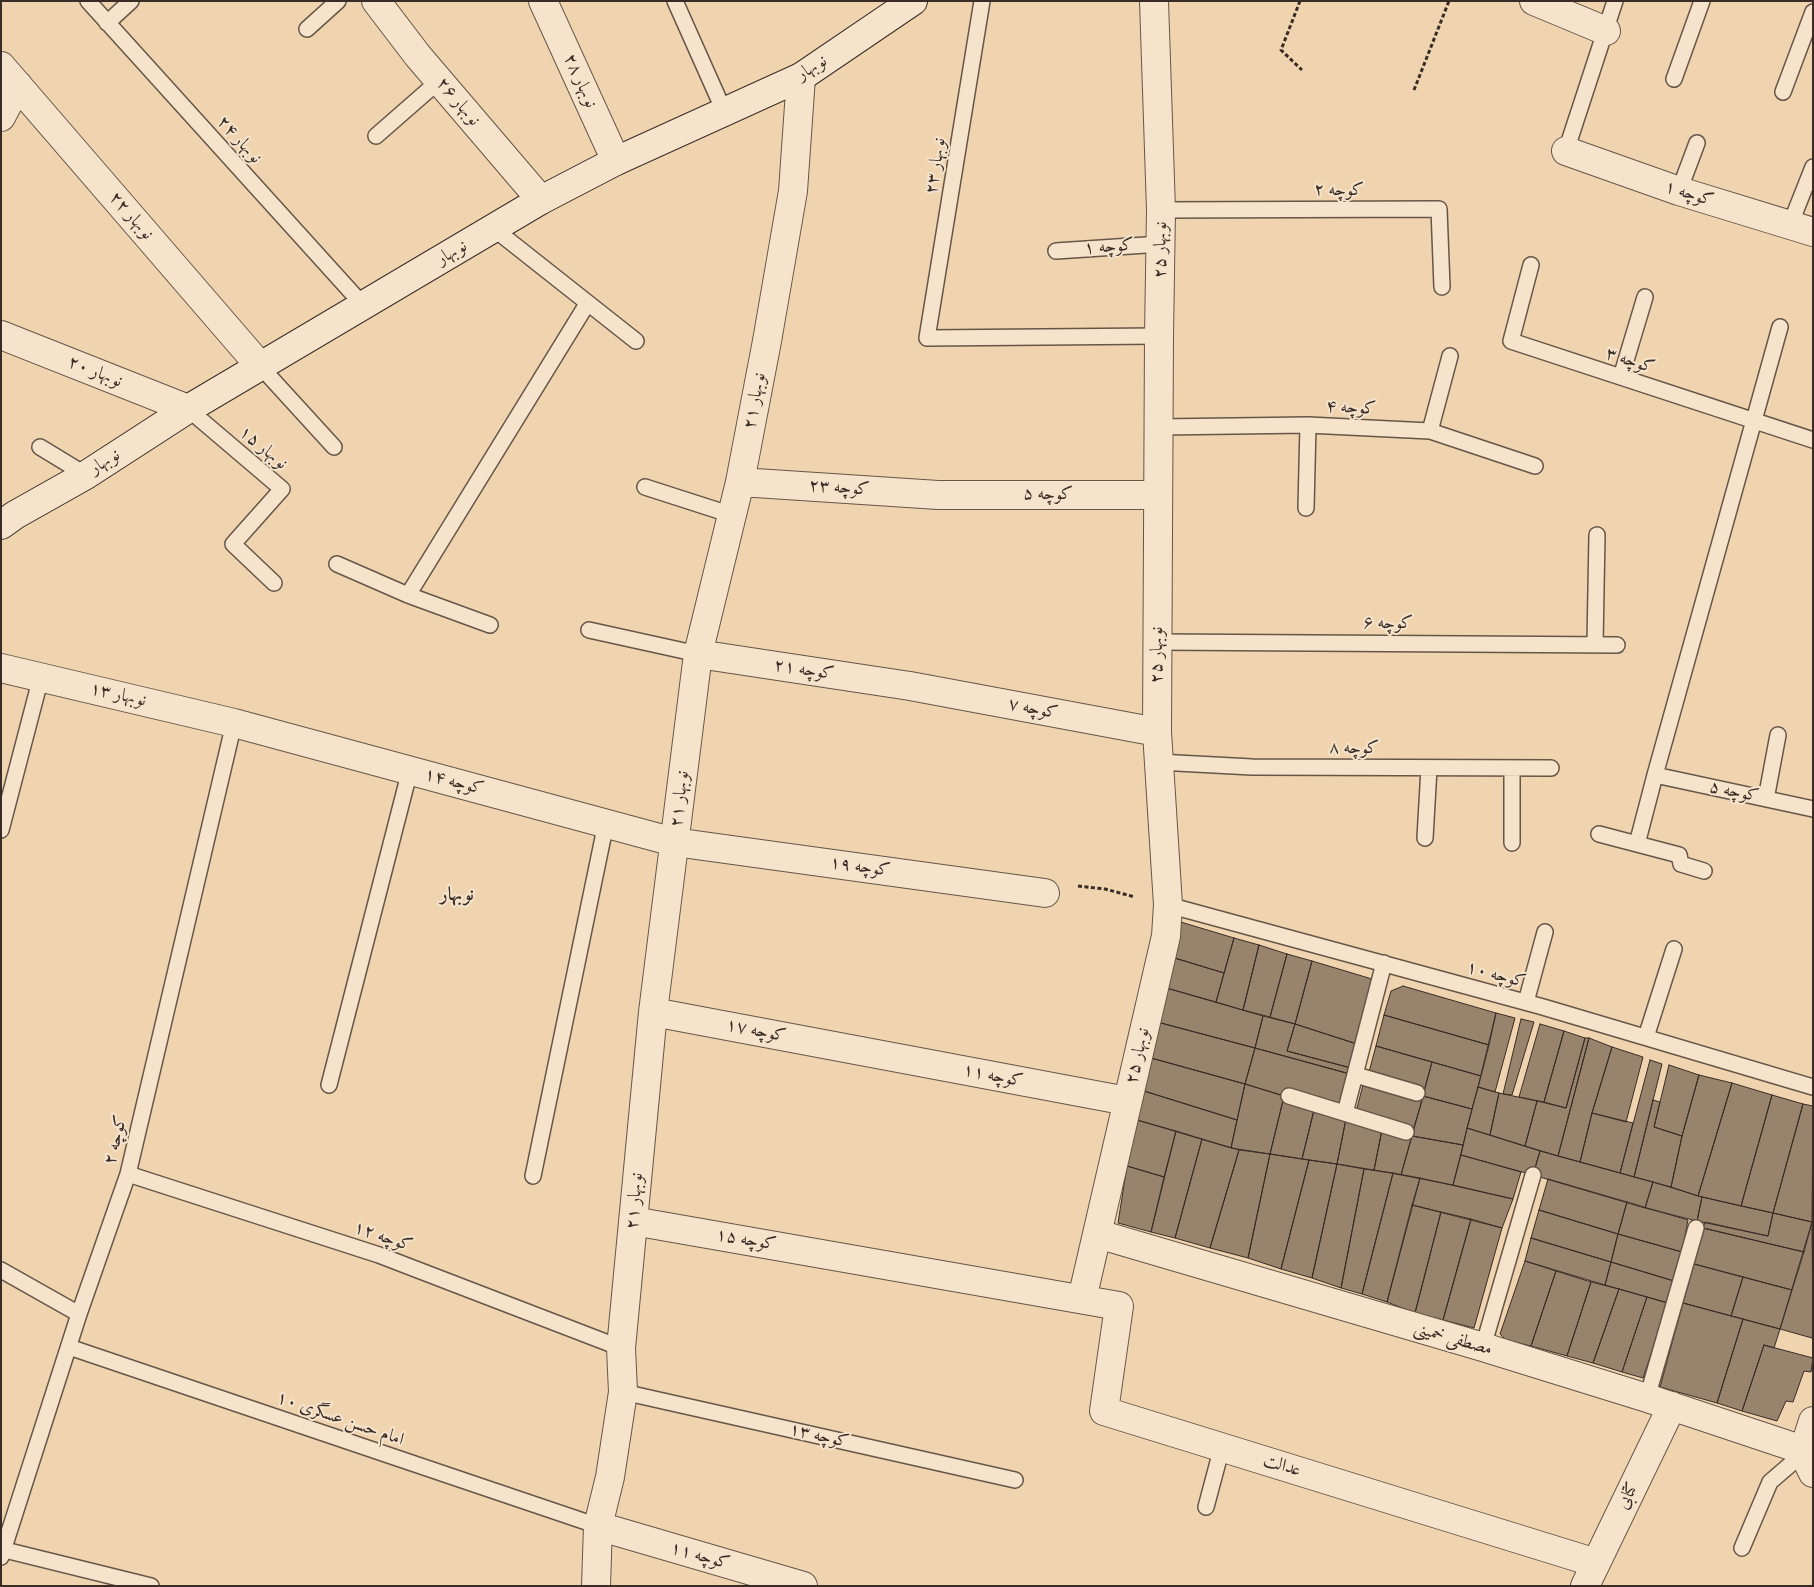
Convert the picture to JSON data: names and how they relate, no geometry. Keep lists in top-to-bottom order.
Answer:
{
  "streets": {
    "street": [
      "نوبهار",
      "نوبهار ۲۸",
      "نوبهار ۲۶",
      "کوچه ۱",
      "نوبهار ۲۲",
      "نوبهار ۲۵",
      "نوبهار ۲۰",
      "نوبهار ۲۱",
      "کوچه ۲۳",
      "کوچه ۵",
      "کوچه ۲۱",
      "نوبهار ۱۳",
      "کوچه ۷",
      "کوچه ۱۴",
      "کوچه ۱۹",
      "کوچه ۱۷",
      "کوچه ۱۱",
      "کوچه ۱۵",
      "مصطفی خمینی",
      "عدالت",
      "کتابی"
    ],
    "lane": [
      "نوبهار ۲۴",
      "نوبهار ۲۳",
      "کوچه ۲",
      "کوچه ۳",
      "کوچه ۴",
      "نوبهار ۱۵",
      "کوچه ۶",
      "کوچه ۸",
      "کوچه ۱۰",
      "کوچه ۱۲",
      "امام حسن عسگری ۱۰",
      "کوچه ۱۳"
    ]
  },
  "crossings": [
    ["نوبهار", "نوبهار ۲۸"],
    ["نوبهار", "نوبهار ۲۶"],
    ["نوبهار", "نوبهار ۲۴"],
    ["نوبهار", "نوبهار ۲۲"],
    ["نوبهار", "نوبهار ۲۰"],
    ["نوبهار", "نوبهار ۲۱"],
    ["نوبهار", "نوبهار ۱۵"],
    ["نوبهار ۲۳", "نوبهار ۲۵"],
    ["کوچه ۲", "نوبهار ۲۵"],
    ["کوچه ۲", "نوبهار ۱۳"],
    ["کوچه ۲", "کوچه ۱۴"],
    ["کوچه ۲", "کوچه ۱۲"],
    ["کوچه ۲", "امام حسن عسگری ۱۰"],
    ["کوچه ۱", "نوبهار ۲۵"],
    ["نوبهار ۲۵", "کوچه ۴"],
    ["نوبهار ۲۵", "کوچه ۵"],
    ["نوبهار ۲۵", "کوچه ۶"],
    ["نوبهار ۲۵", "کوچه ۷"],
    ["نوبهار ۲۵", "کوچه ۸"],
    ["نوبهار ۲۵", "کوچه ۱۰"],
    ["نوبهار ۲۵", "کوچه ۱۱"],
    ["نوبهار ۲۵", "کوچه ۱۵"],
    ["نوبهار ۲۵", "مصطفی خمینی"],
    ["نوبهار ۲۵", "عدالت"],
    ["نوبهار ۲۰", "نوبهار ۱۵"],
    ["نوبهار ۲۱", "کوچه ۲۳"],
    ["نوبهار ۲۱", "کوچه ۲۱"],
    ["نوبهار ۲۱", "کوچه ۱۴"],
    ["نوبهار ۲۱", "کوچه ۱۹"],
    ["نوبهار ۲۱", "کوچه ۱۷"],
    ["نوبهار ۲۱", "کوچه ۱۱"],
    ["نوبهار ۲۱", "کوچه ۱۲"],
    ["نوبهار ۲۱", "کوچه ۱۵"],
    ["نوبهار ۲۱", "امام حسن عسگری ۱۰"],
    ["نوبهار ۲۱", "کوچه ۱۳"],
    ["کوچه ۲۳", "کوچه ۵"],
    ["کوچه ۲۱", "کوچه ۷"],
    ["نوبهار ۱۳", "کوچه ۱۴"],
    ["کوچه ۱۴", "کوچه ۱۹"],
    ["کوچه ۱۷", "کوچه ۱۱"],
    ["کوچه ۱۱", "امام حسن عسگری ۱۰"],
    ["کوچه ۱۵", "عدالت"],
    ["مصطفی خمینی", "کتابی"],
    ["عدالت", "کتابی"]
  ],
  "districts": ["نوبهار"]
}
